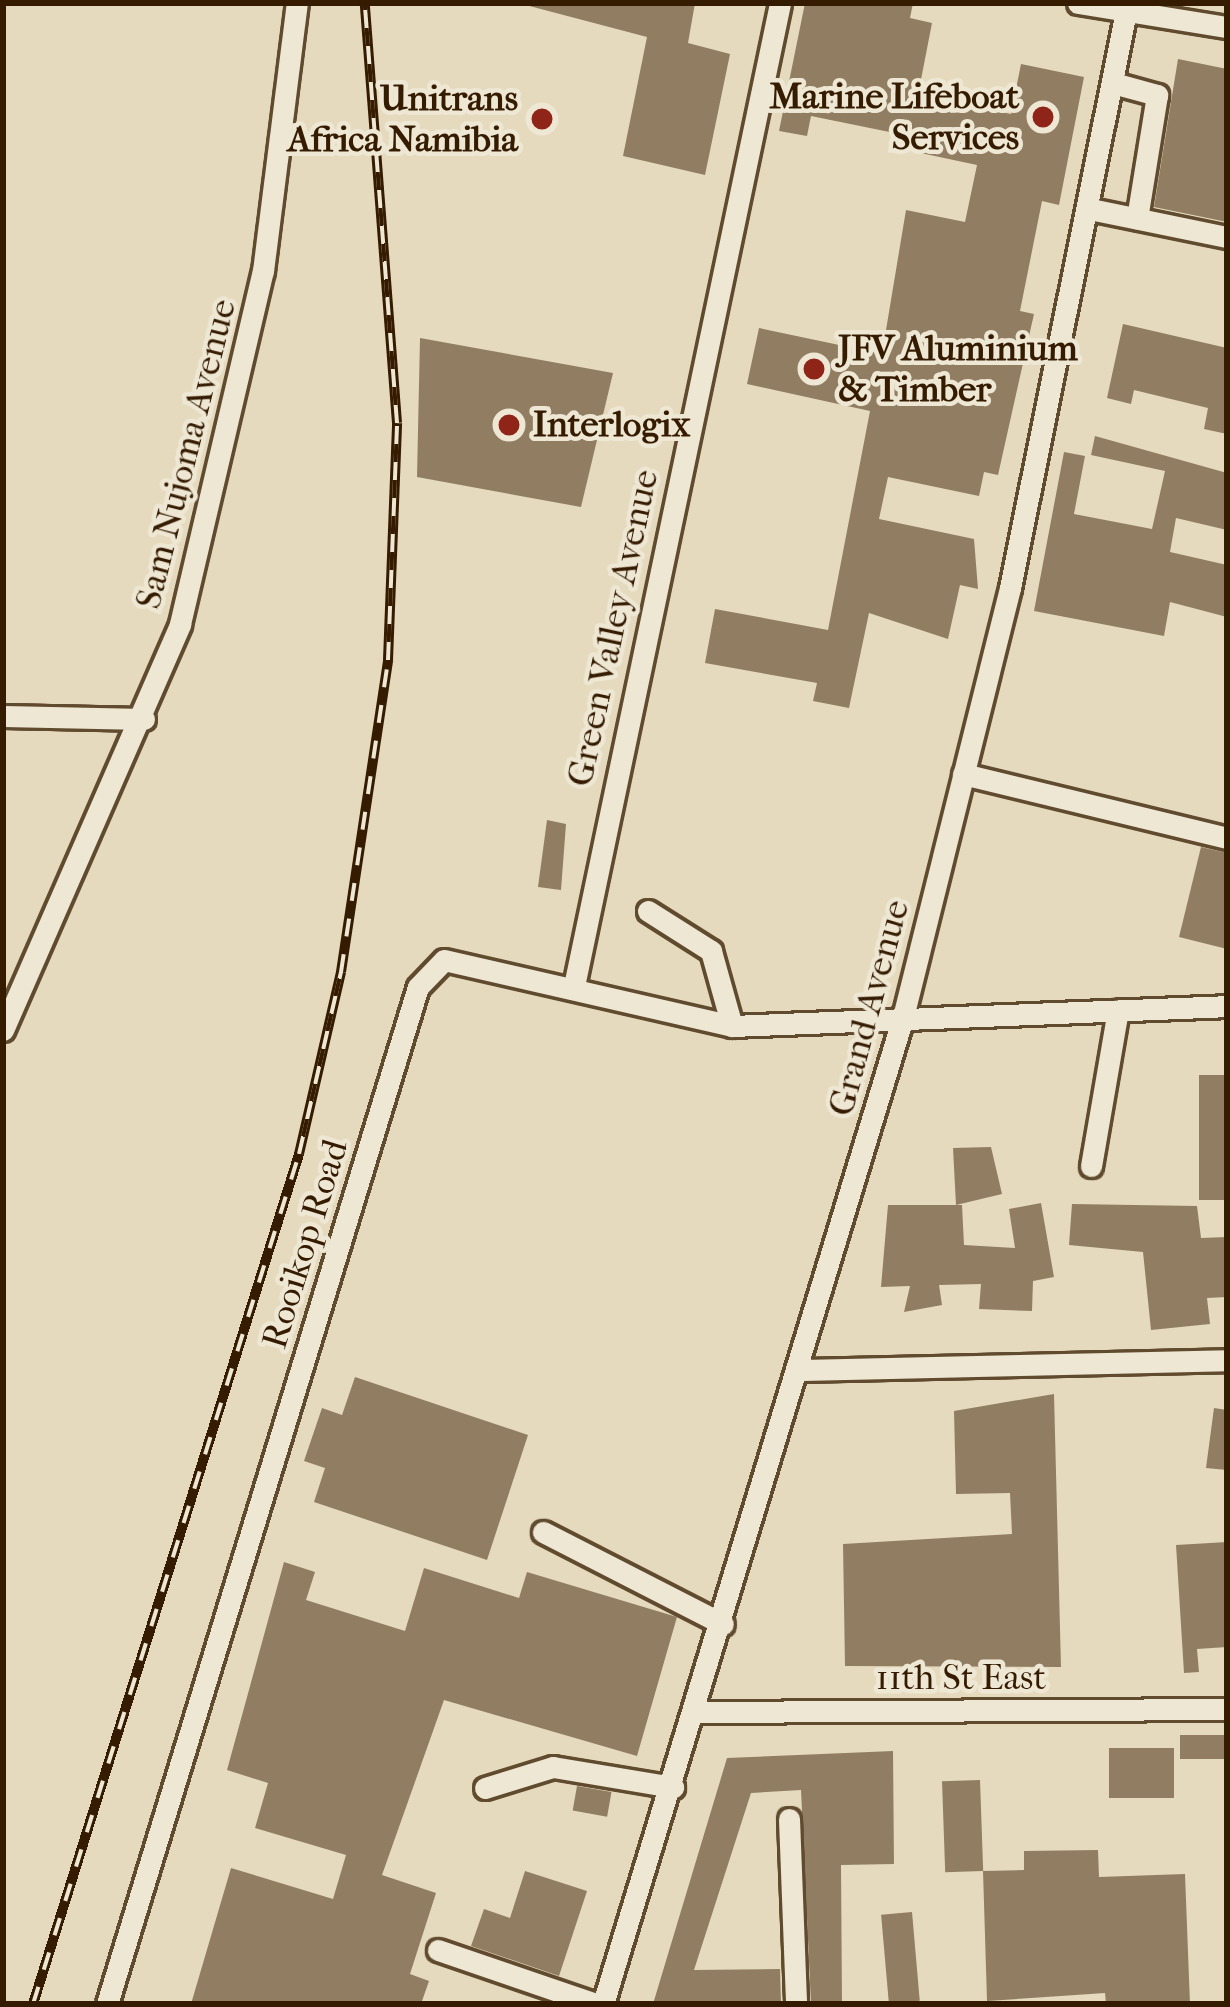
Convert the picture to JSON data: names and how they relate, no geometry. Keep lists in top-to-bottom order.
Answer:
{
  "streets": {
    "street": [
      "Sam Nujoma Avenue",
      "Green Valley Avenue",
      "Grand Avenue",
      "Rooikop Road",
      "11th St East"
    ]
  },
  "crossings": [
    ["Green Valley Avenue", "Rooikop Road"],
    ["Grand Avenue", "Rooikop Road"],
    ["Grand Avenue", "11th St East"]
  ],
  "places": [
    "Marine Lifeboat Services",
    "Unitrans Africa Namibia",
    "JFV Aluminium & Timber",
    "Interlogix"
  ]
}
